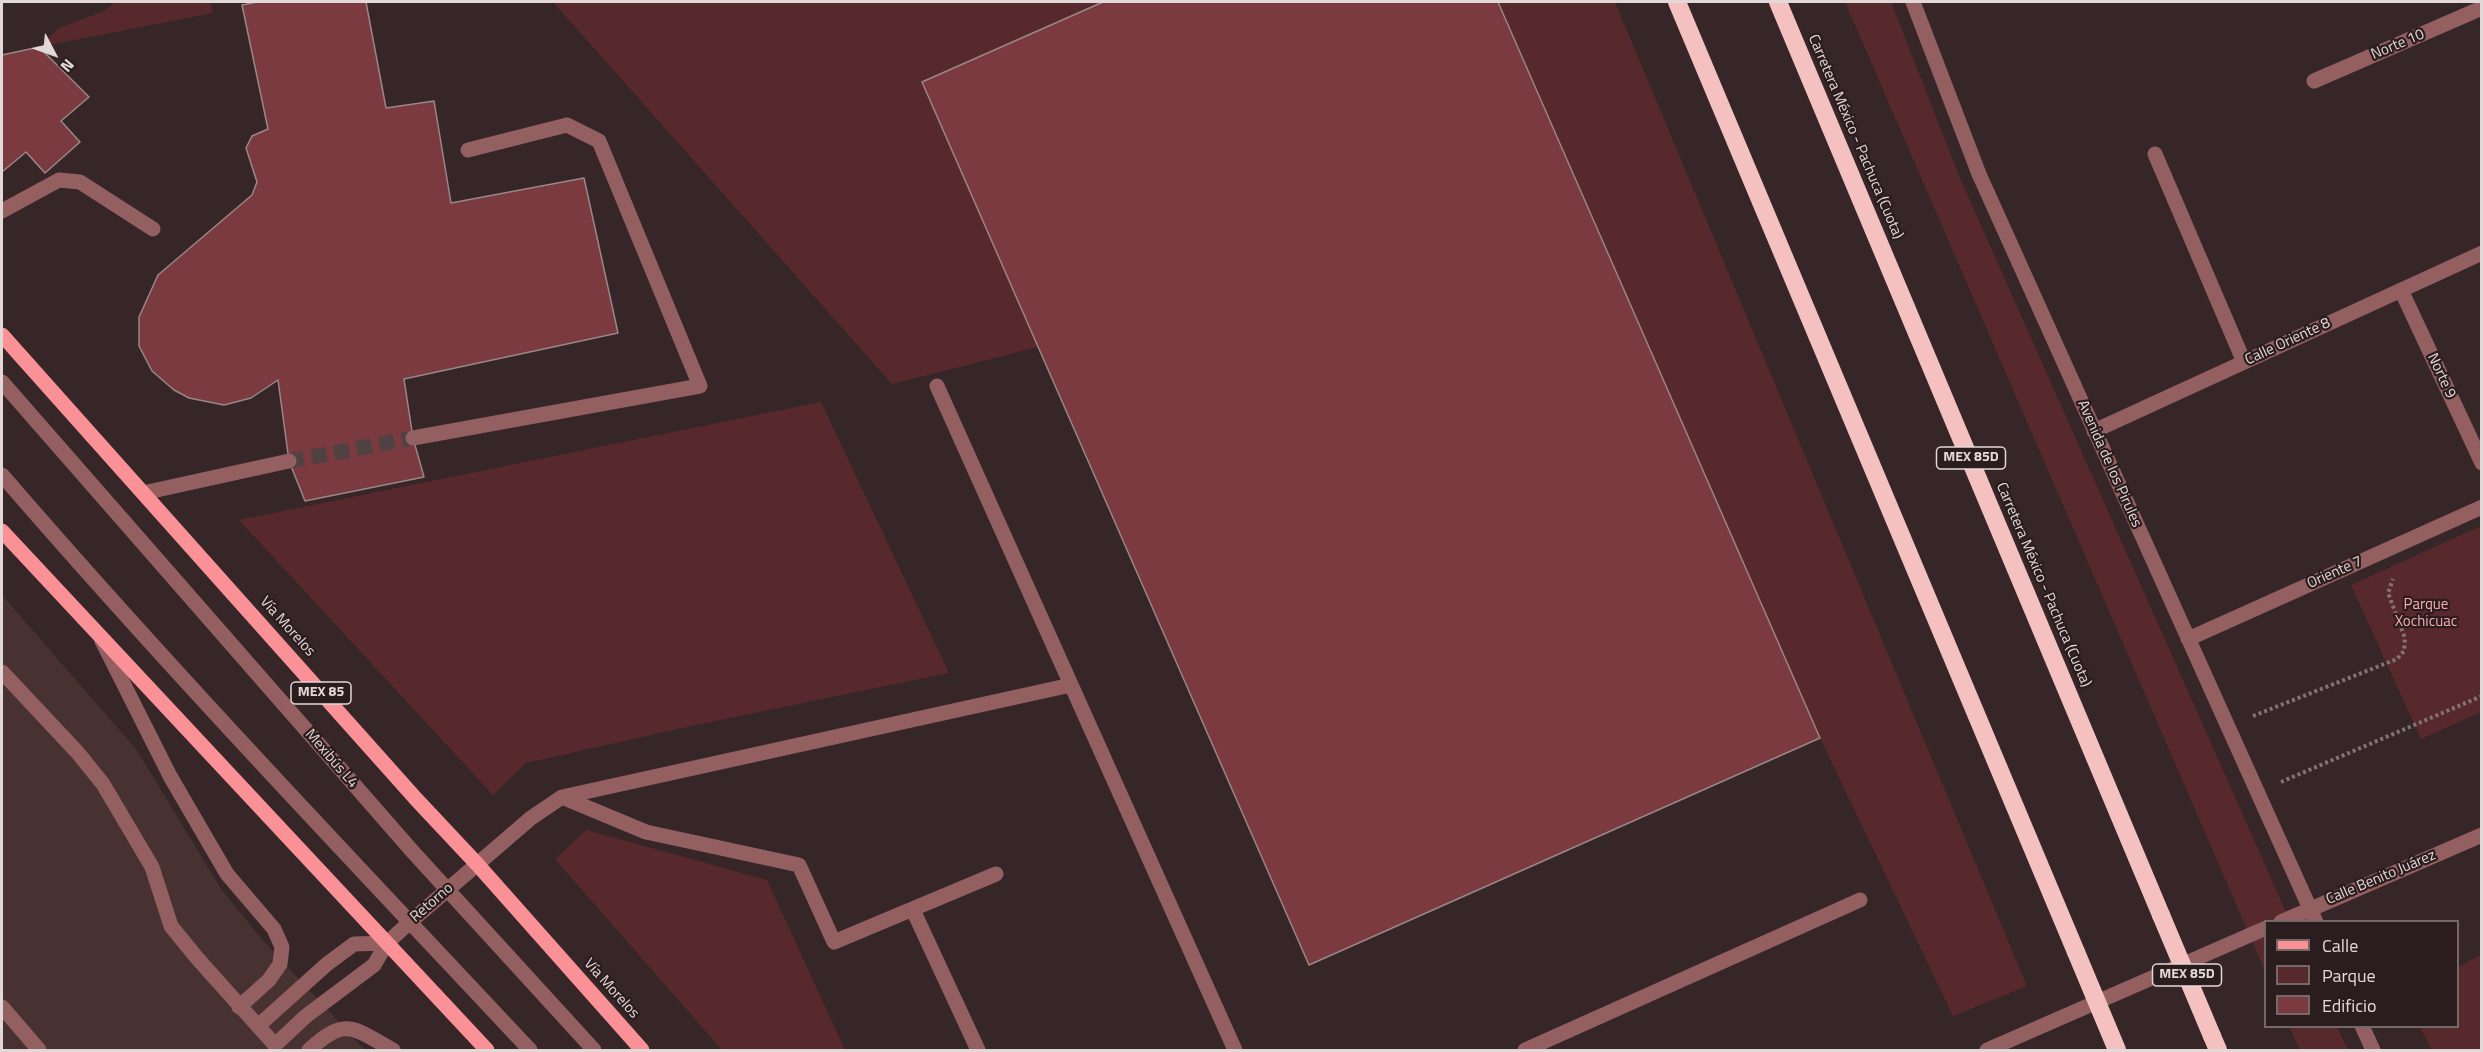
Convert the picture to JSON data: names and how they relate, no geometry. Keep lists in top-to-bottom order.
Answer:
{
  "streets": {
    "highway": ["Carretera México - Pachuca (Cuota)", "MEX 85D"],
    "main road": ["Vía Morelos", "MEX 85"],
    "street": [
      "Norte 10",
      "Calle Oriente 8",
      "Norte 9",
      "Avenida de los Pirules",
      "Oriente 7",
      "Mexibús L4",
      "Calle Benito Juárez",
      "Retorno"
    ]
  },
  "crossings": [
    ["Calle Oriente 8", "Norte 9"],
    ["Calle Oriente 8", "Avenida de los Pirules"],
    ["Avenida de los Pirules", "Oriente 7"],
    ["Avenida de los Pirules", "Calle Benito Juárez"],
    ["Vía Morelos", "Retorno"],
    ["Mexibús L4", "Retorno"]
  ],
  "parks": ["Parque Xochicuac"],
  "legend": ["Calle", "Parque", "Edificio"],
  "north": "bottom right"
}
